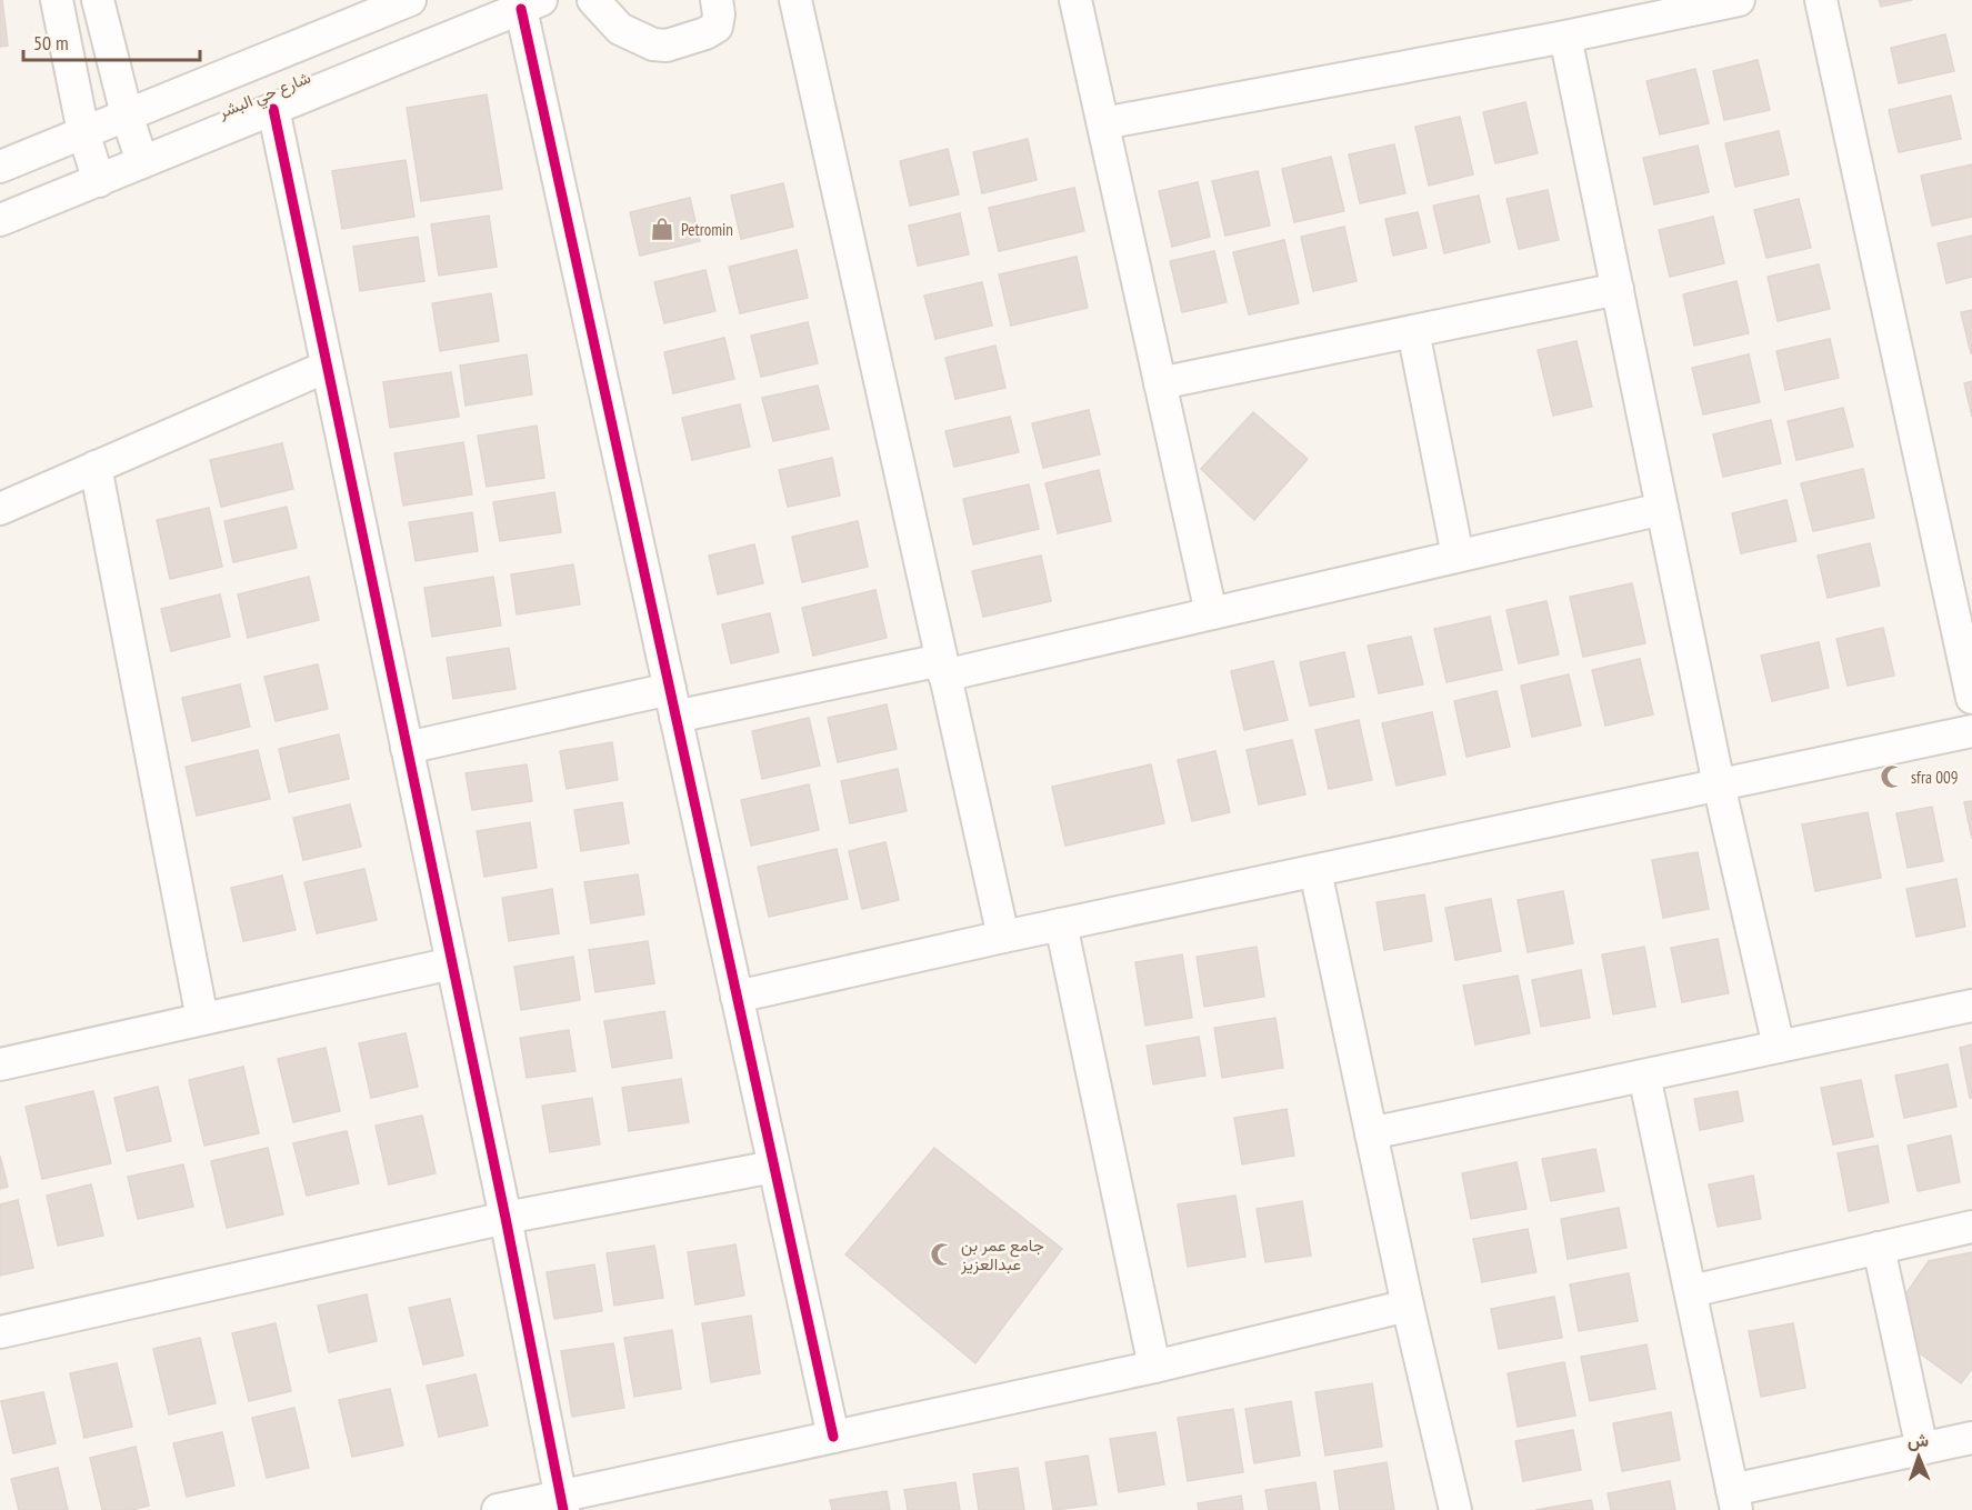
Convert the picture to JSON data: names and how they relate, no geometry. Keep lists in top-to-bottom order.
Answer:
{
  "streets": {
    "street": ["شارع حي البشر"]
  },
  "places": {
    "shop": ["Petromin"],
    "mosque": ["sfra 009", "جامع عمر بن عبدالعزيز"]
  },
  "scale_bar": "50 m",
  "north": "top"
}
